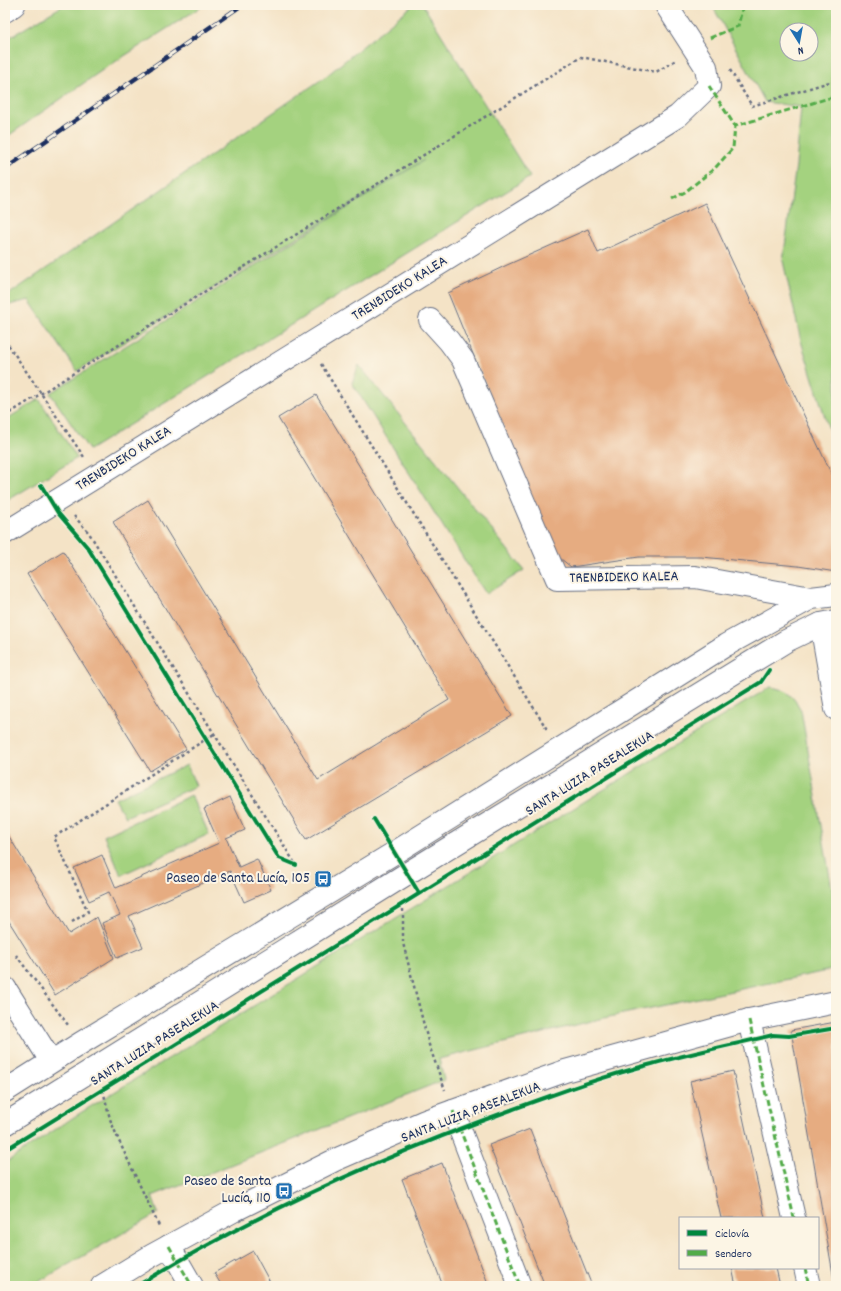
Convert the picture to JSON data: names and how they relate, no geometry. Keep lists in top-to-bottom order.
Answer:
{
  "streets": {
    "street": ["TRENBIDEKO KALEA", "SANTA LUZIA PASEALEKUA"]
  },
  "places": {
    "bus stop": ["Paseo de Santa Lucía, 105", "Paseo de Santa Lucía, 110"]
  },
  "legend": ["Ciclovía", "Sendero"],
  "north": "bottom"
}
